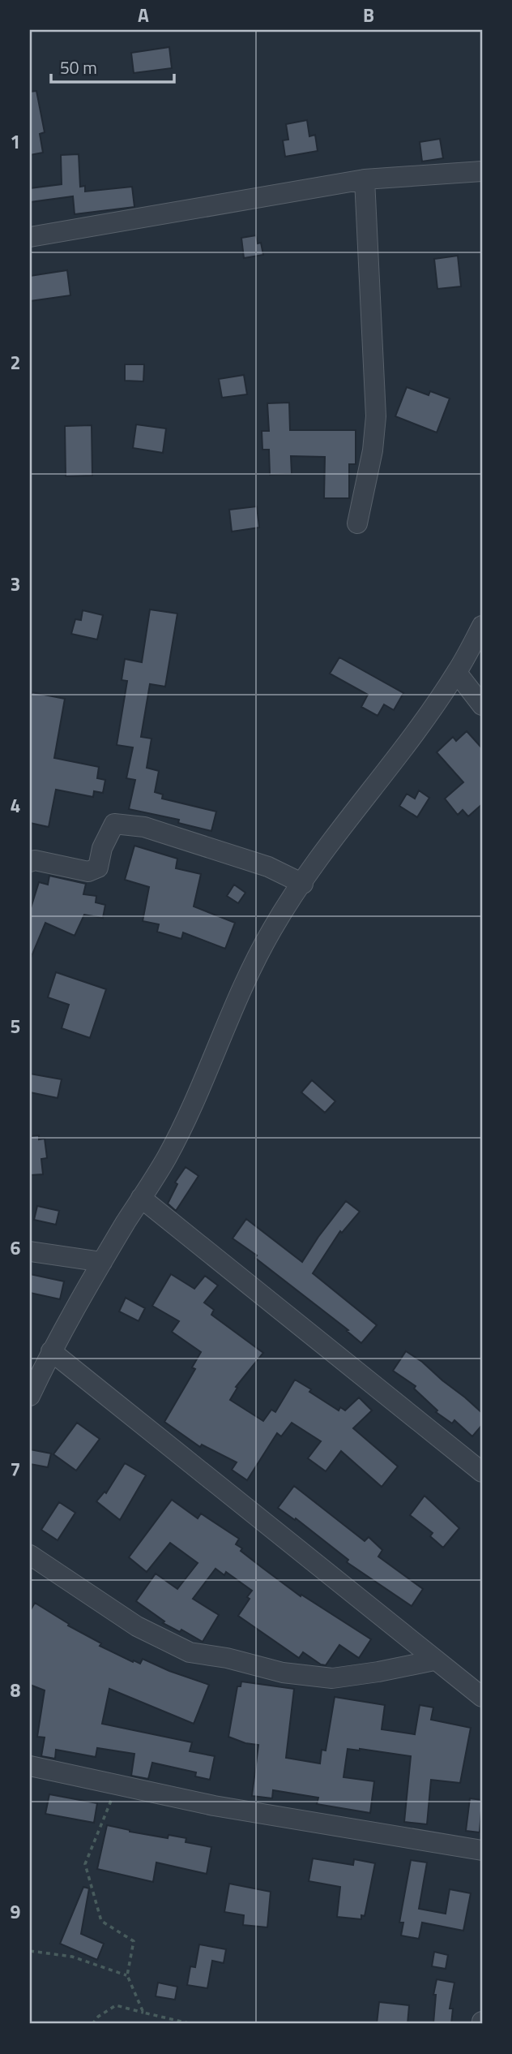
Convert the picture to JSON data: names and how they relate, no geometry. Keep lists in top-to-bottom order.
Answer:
{
  "scale_bar": "50 m",
  "grid": {
    "columns": ["A", "B"],
    "rows": [
      "1",
      "2",
      "3",
      "4",
      "5",
      "6",
      "7",
      "8",
      "9"
    ]
  }
}
